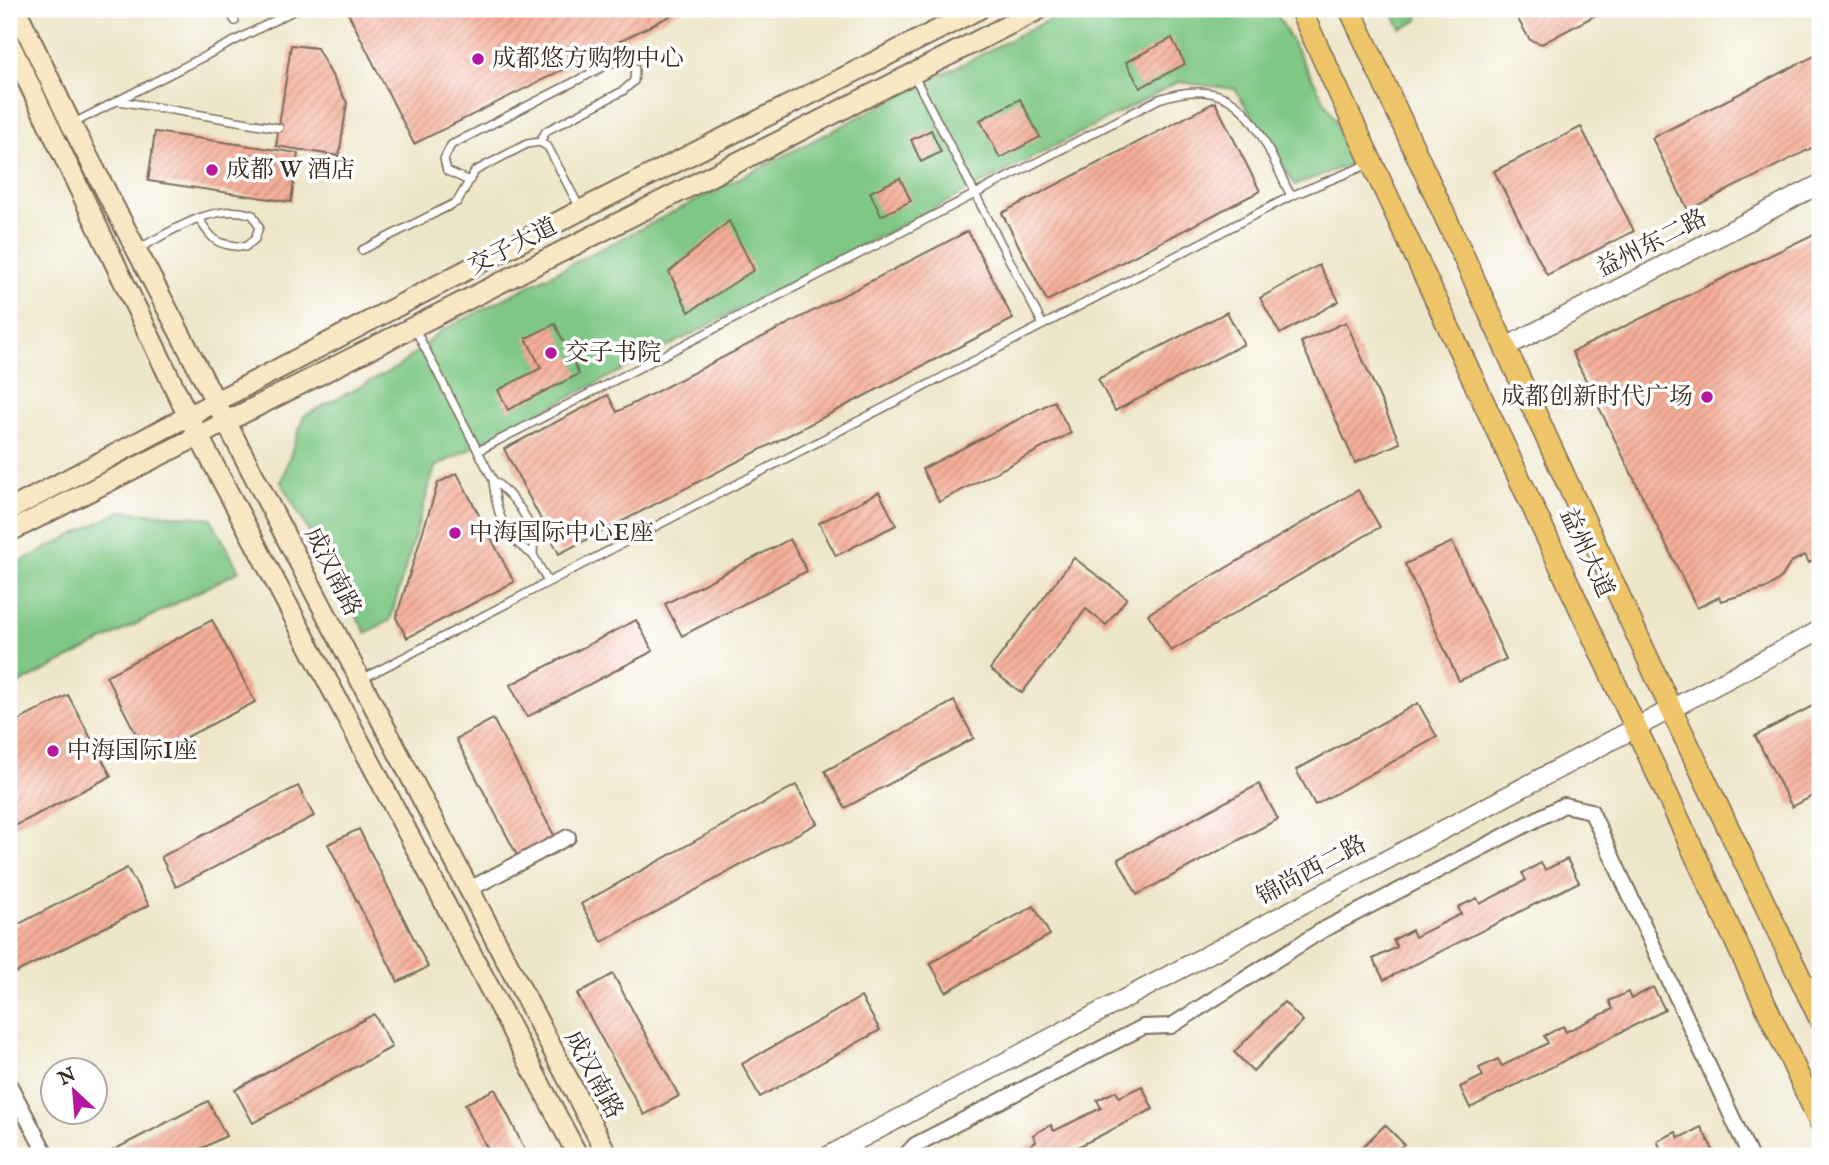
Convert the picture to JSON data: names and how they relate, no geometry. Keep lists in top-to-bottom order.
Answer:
{
  "streets": {
    "main road": ["交子大道", "益州大道", "成汉南路"],
    "street": ["益州东二路", "锦尚西二路"]
  },
  "crossings": [
    ["益州东二路", "益州大道"],
    ["交子大道", "成汉南路"],
    ["益州大道", "锦尚西二路"]
  ],
  "places": [
    "成都悠方购物中心",
    "成都 W 酒店",
    "交子书院",
    "成都创新时代广场",
    "中海国际中心E座",
    "中海国际I座"
  ],
  "north": "top left"
}
